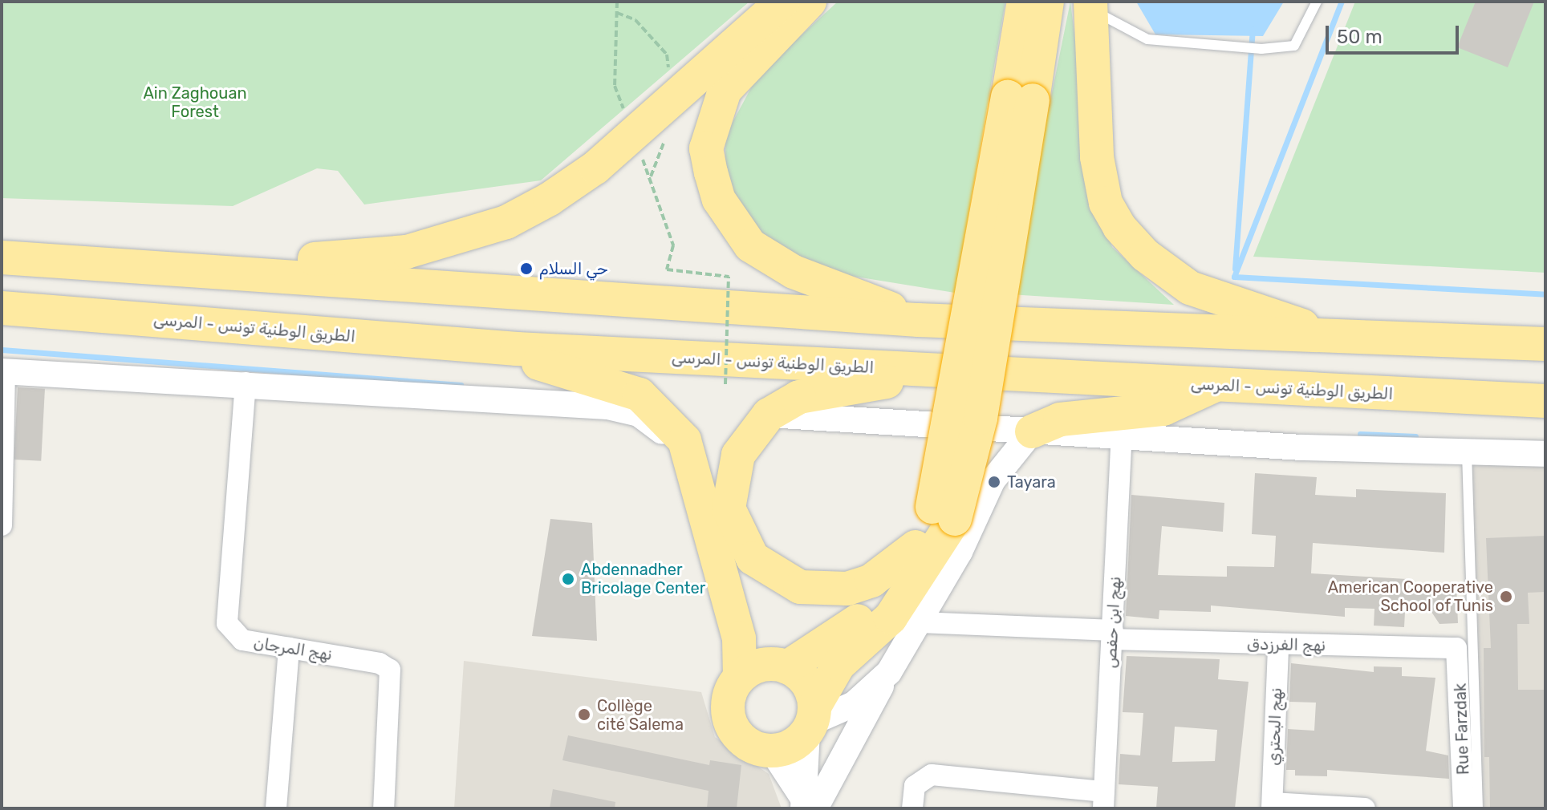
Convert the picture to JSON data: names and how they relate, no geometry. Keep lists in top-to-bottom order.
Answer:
{
  "streets": {
    "highway": ["الطريق الوطنية تونس - المرسى"],
    "street": [
      "نهج ابن حفص",
      "نهج الفرزدق",
      "نهج المرجان",
      "نهج البحتري",
      "Rue Farzdak"
    ]
  },
  "crossings": [
    ["نهج ابن حفص", "نهج الفرزدق"],
    ["نهج الفرزدق", "نهج البحتري"],
    ["نهج الفرزدق", "Rue Farzdak"]
  ],
  "parks": ["Ain Zaghouan Forest"],
  "places": [
    "حي السلام",
    "Tayara",
    "Abdennadher Bricolage Center",
    "American Cooperative School of Tunis",
    "Collège cité Salema"
  ],
  "scale_bar": "50 m"
}
